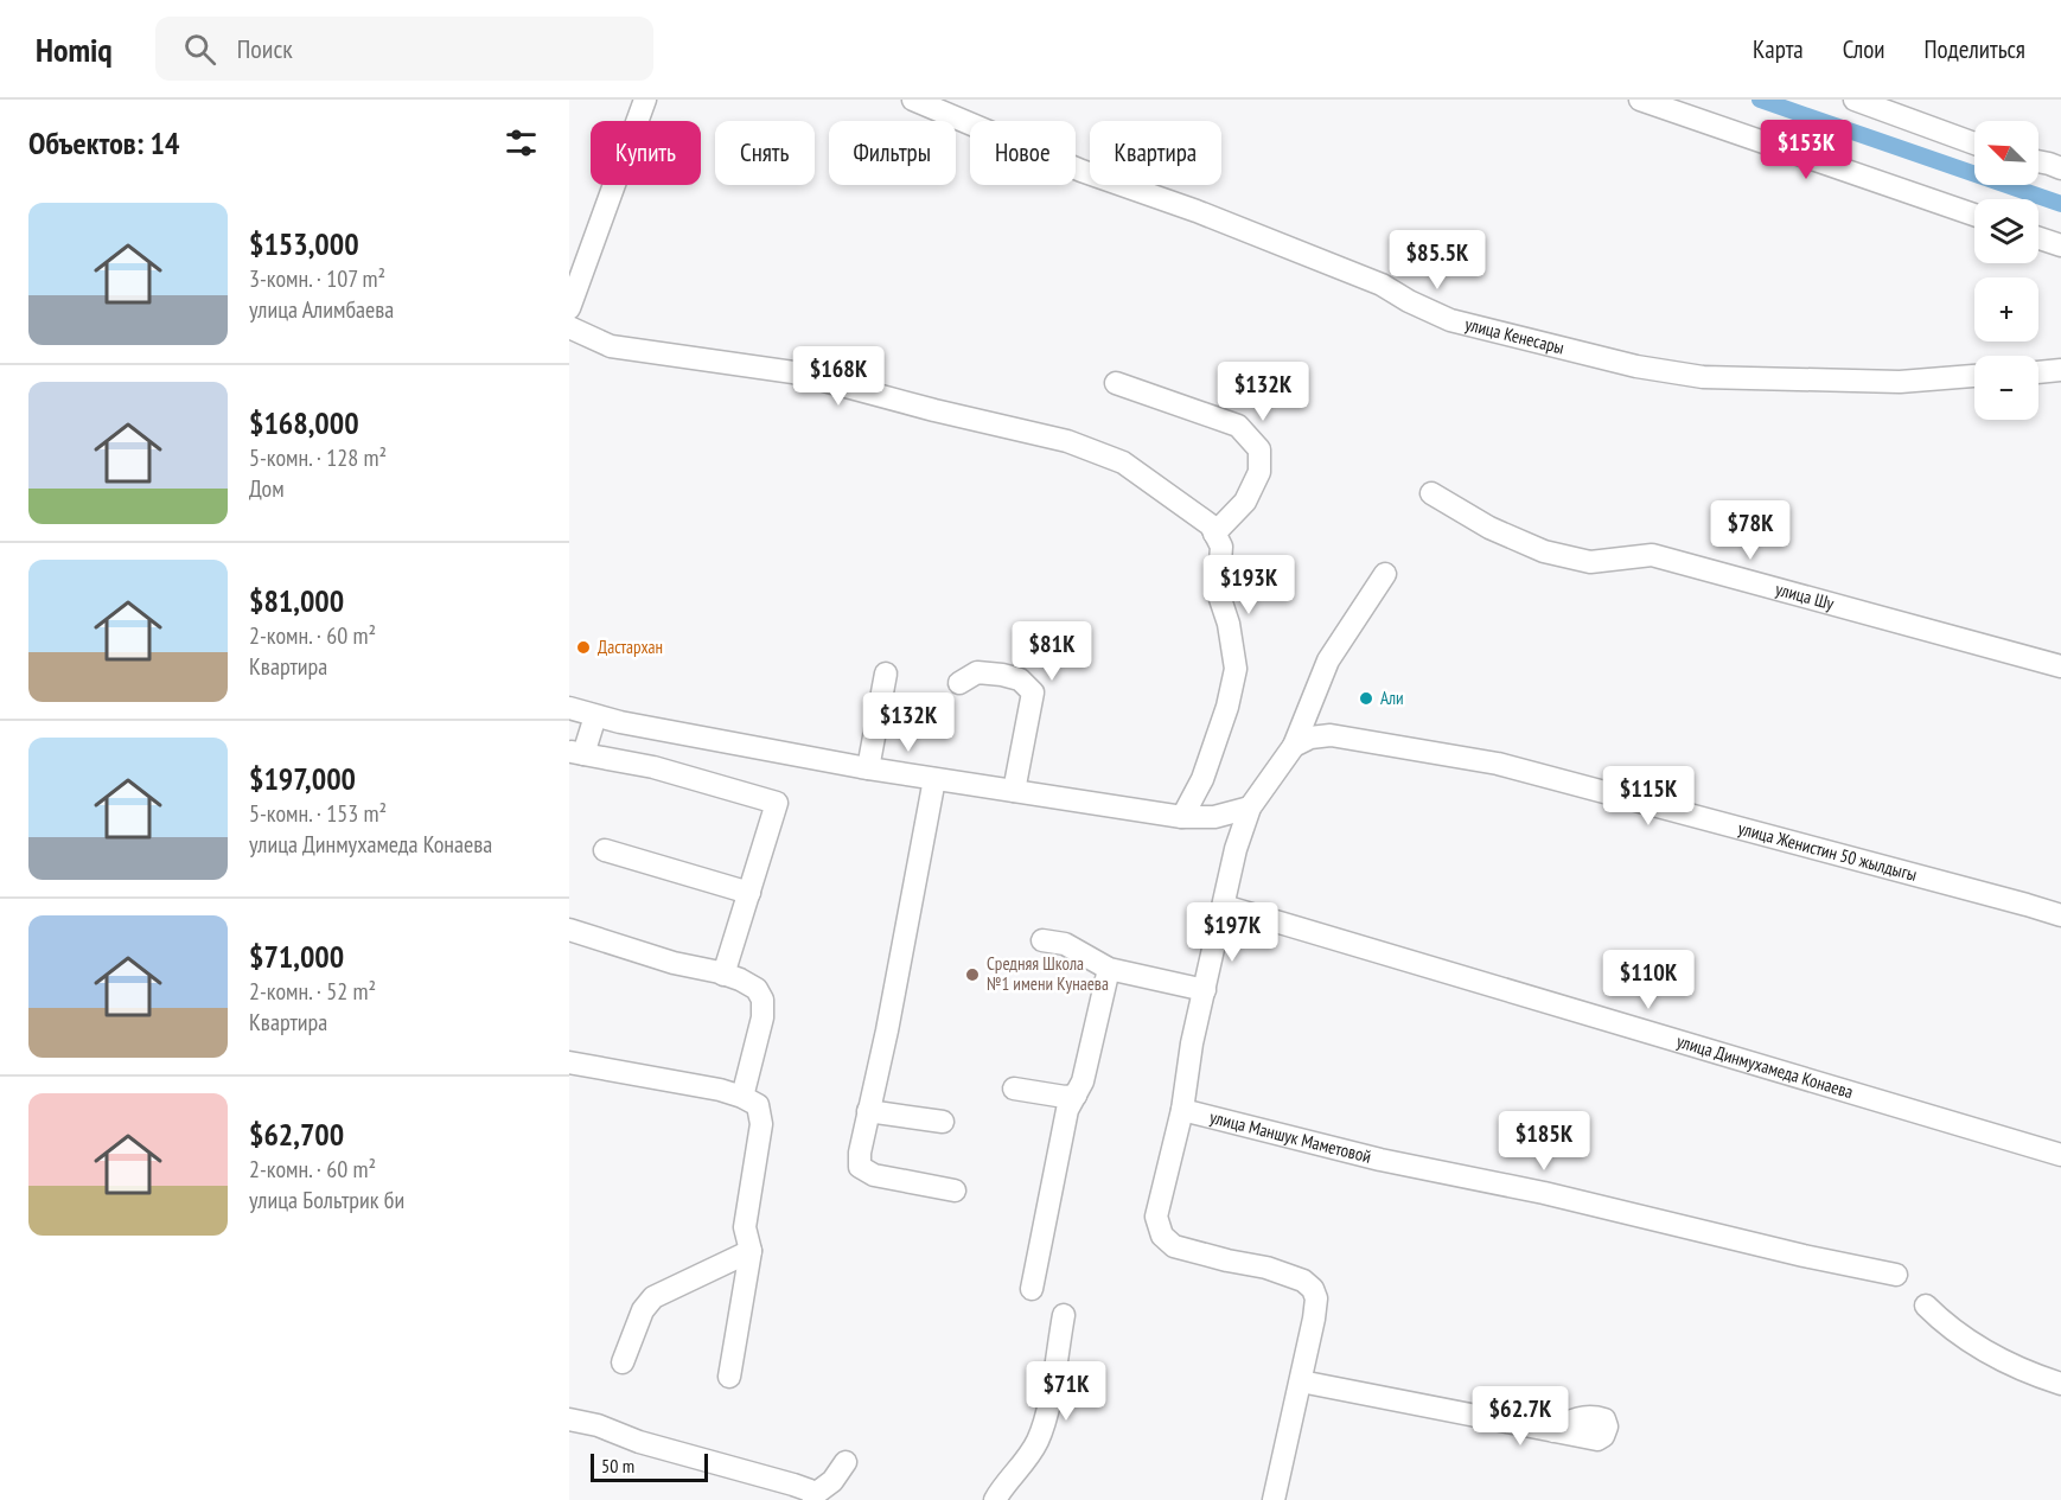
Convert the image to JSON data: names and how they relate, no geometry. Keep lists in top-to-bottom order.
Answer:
{
  "streets": {
    "street": [
      "улица Кенесары",
      "улица Шу",
      "улица Женистин 50 жылдыгы",
      "улица Динмухамеда Конаева",
      "улица Маншук Маметовой"
    ]
  },
  "places": ["Дастархан", "Али", "Средняя Школа №1 имени Кунаева"],
  "scale_bar": "50 m",
  "north": "top left",
  "page": {
    "header": "Homiq",
    "search": "Поиск",
    "nav": ["Карта", "Слои", "Поделиться"],
    "heading": "Объектов: 14",
    "price": [
      "$153K",
      "$85.5K",
      "$168K",
      "$132K",
      "$78K",
      "$193K",
      "$81K",
      "$132K",
      "$115K",
      "$197K",
      "$110K",
      "$185K",
      "$71K",
      "$62.7K"
    ],
    "map_buttons": ["+", "−"],
    "chip": [
      "Купить",
      "Снять",
      "Фильтры",
      "Новое",
      "Квартира"
    ],
    "list": [
      {
        "name": "$153,000",
        "note": "3-комн. · 107 m² · улица Алимбаева"
      },
      {
        "name": "$168,000",
        "note": "5-комн. · 128 m² · Дом"
      },
      {
        "name": "$81,000",
        "note": "2-комн. · 60 m² · Квартира"
      },
      {
        "name": "$197,000",
        "note": "5-комн. · 153 m² · улица Динмухамеда Конаева"
      },
      {
        "name": "$71,000",
        "note": "2-комн. · 52 m² · Квартира"
      },
      {
        "name": "$62,700",
        "note": "2-комн. · 60 m² · улица Больтрик би"
      }
    ],
    "scale": "50 m"
  }
}
